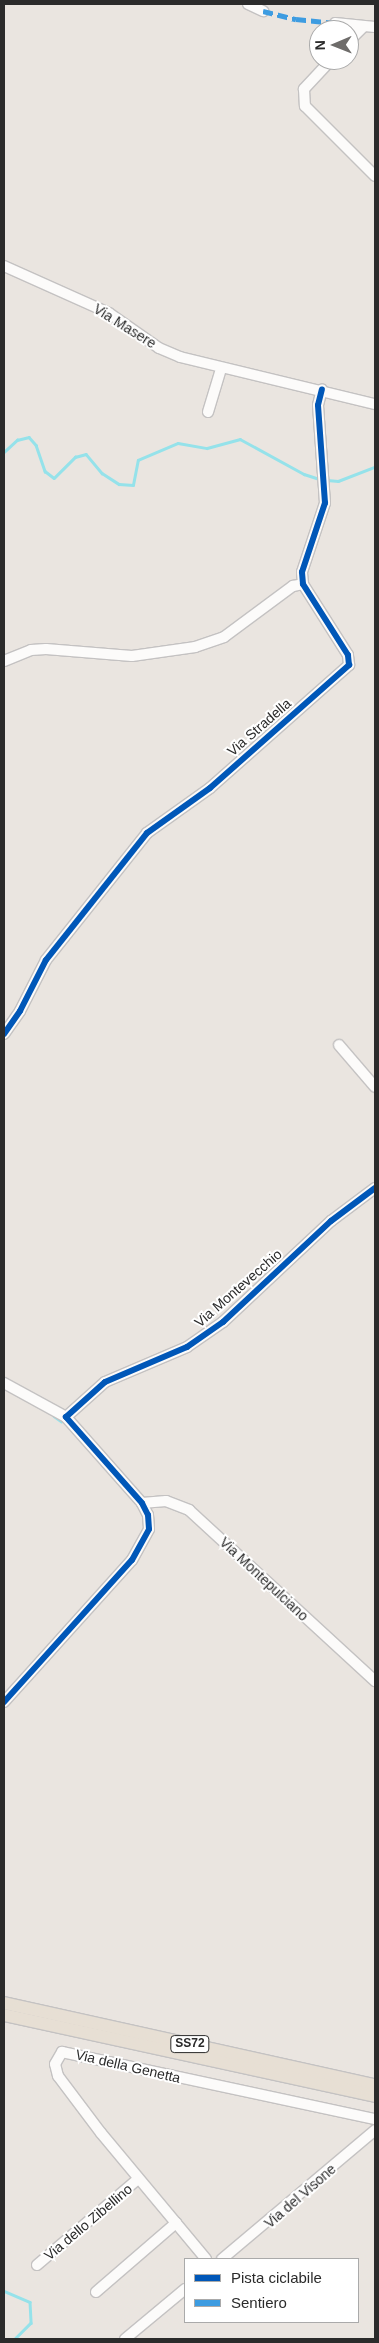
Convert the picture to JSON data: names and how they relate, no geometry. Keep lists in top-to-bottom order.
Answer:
{
  "streets": {
    "main road": ["SS72"],
    "street": [
      "Via Masere",
      "Via Stradella",
      "Via Montevecchio",
      "Via Montepulciano",
      "Via della Genetta",
      "Via del Visone",
      "Via dello Zibellino"
    ]
  },
  "crossings": [
    ["Via della Genetta", "Via dello Zibellino"]
  ],
  "legend": ["Pista ciclabile", "Sentiero"],
  "north": "left"
}
